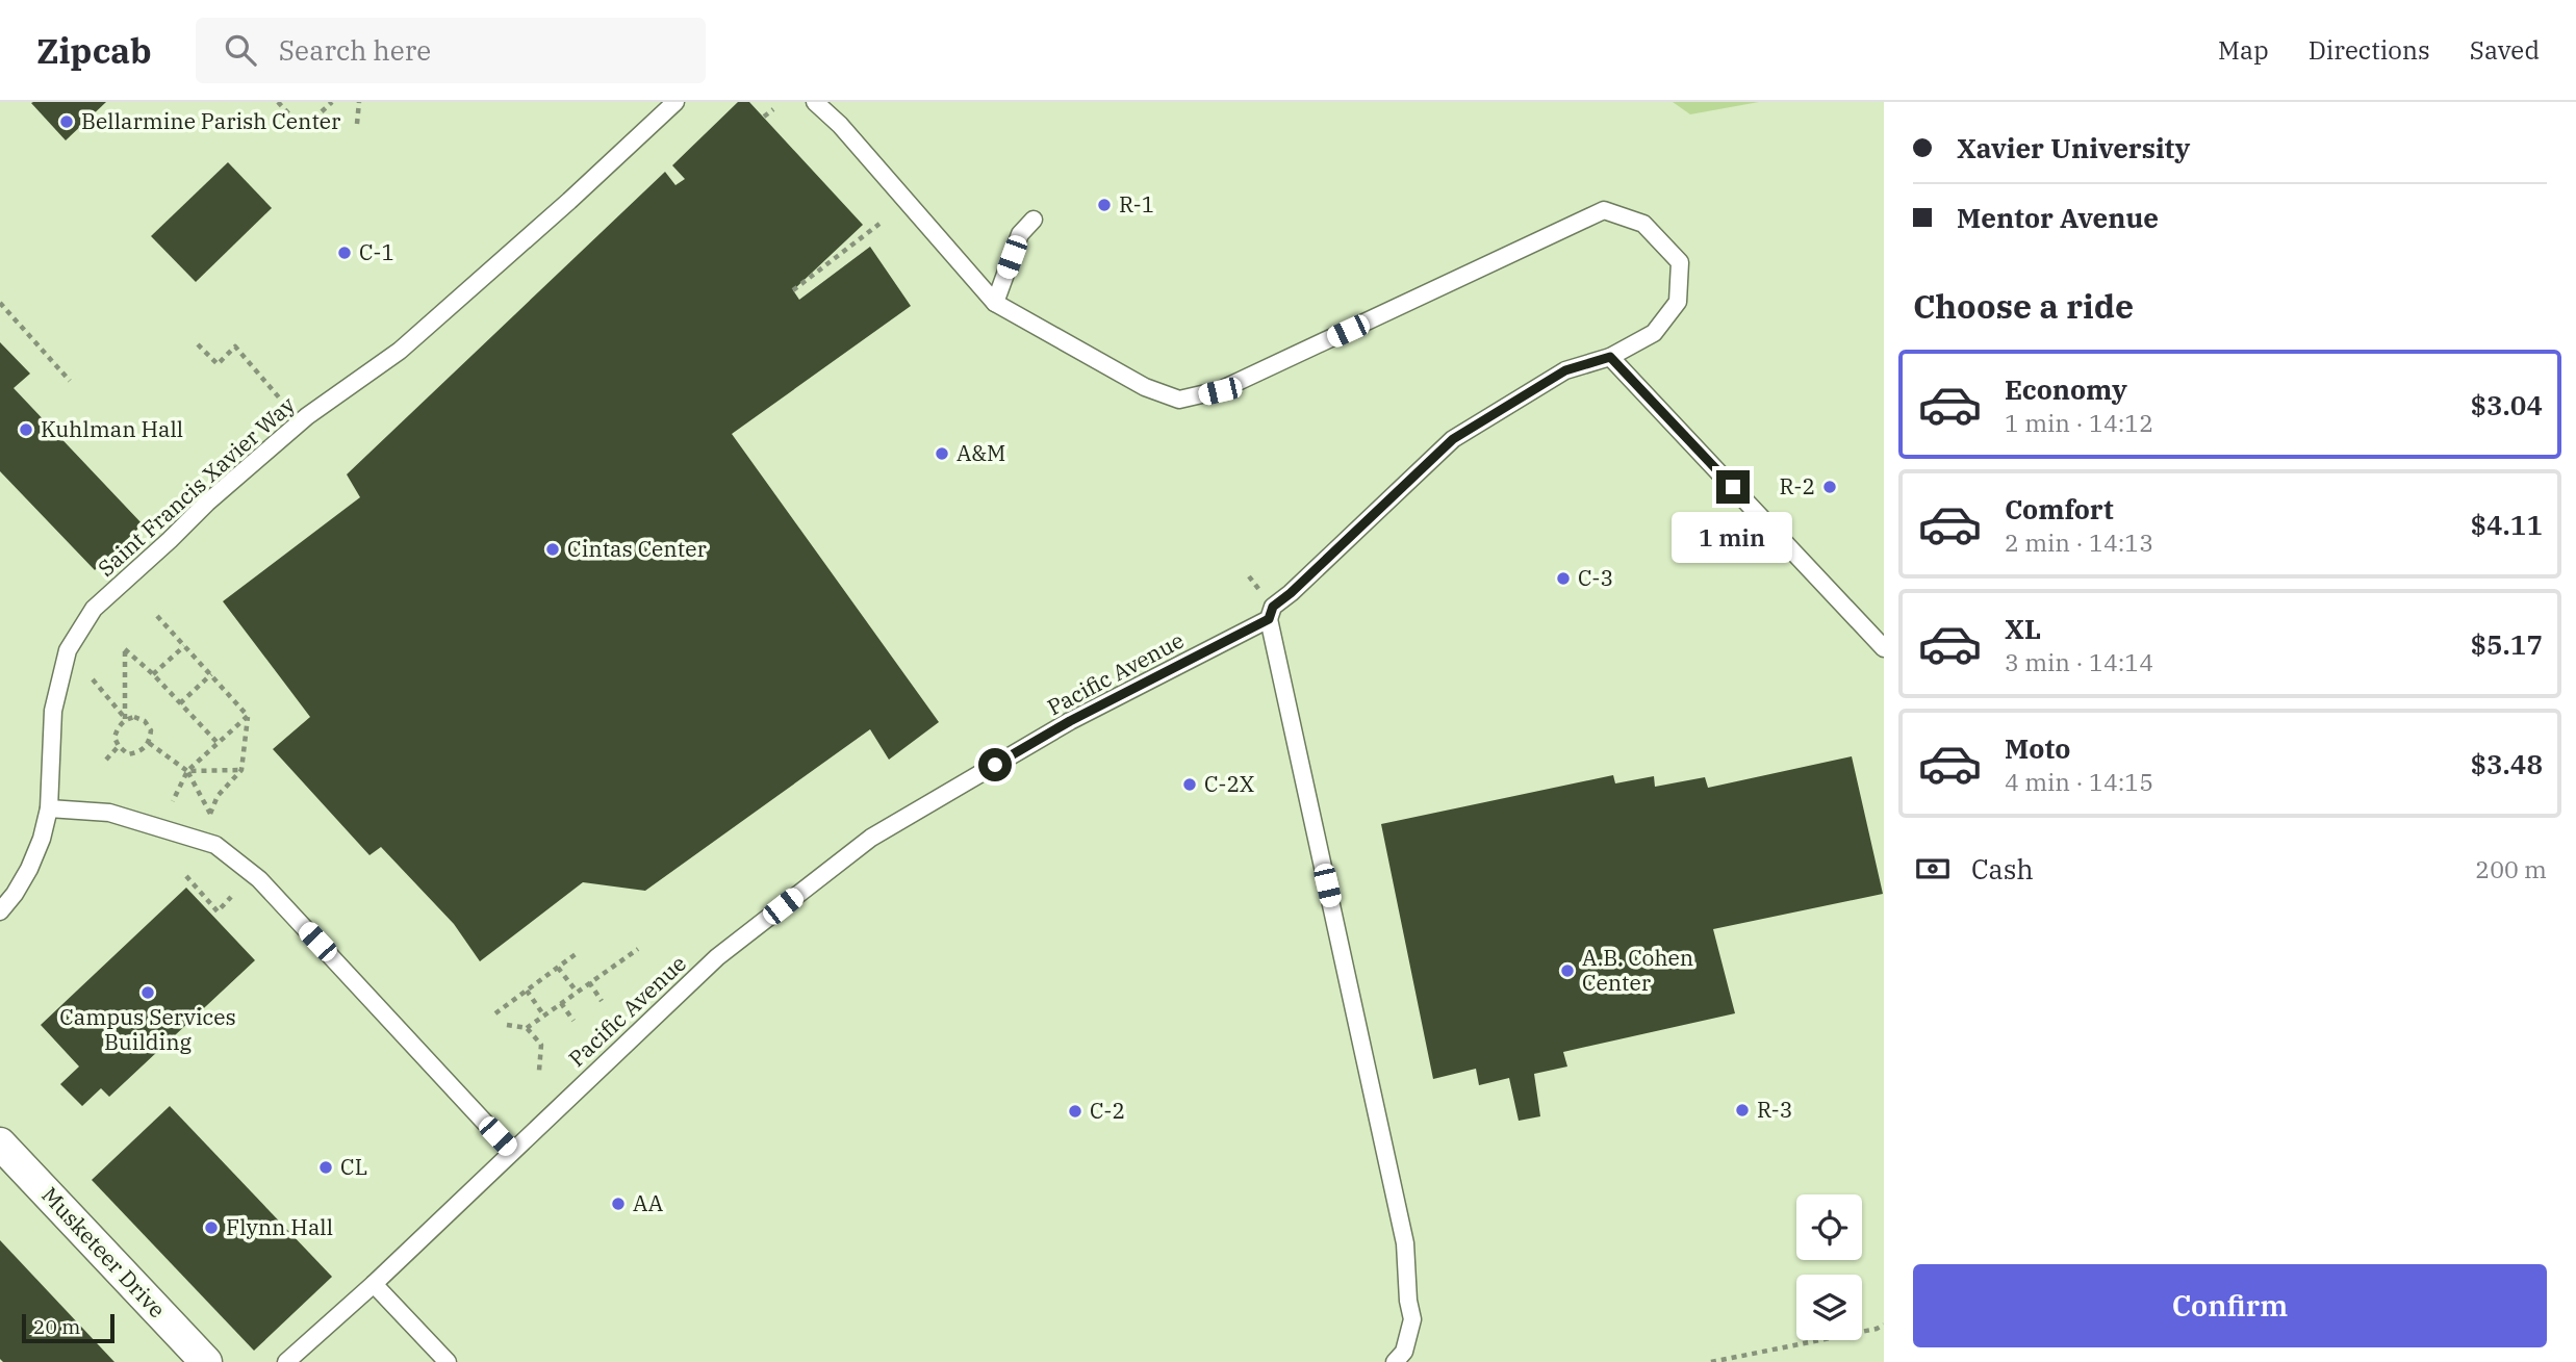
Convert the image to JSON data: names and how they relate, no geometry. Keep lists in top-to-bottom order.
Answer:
{
  "streets": {
    "street": ["Musketeer Drive"],
    "lane": ["Saint Francis Xavier Way", "Pacific Avenue"]
  },
  "places": [
    "Bellarmine Parish Center",
    "R-1",
    "C-1",
    "Kuhlman Hall",
    "A&M",
    "R-2",
    "Cintas Center",
    "C-3",
    "C-2X",
    "A.B. Cohen Center",
    "Campus Services Building",
    "R-3",
    "C-2",
    "CL",
    "AA",
    "Flynn Hall"
  ],
  "scale_bar": "20 m",
  "page": {
    "header": "Zipcab",
    "search": "Search here",
    "nav": ["Map", "Directions", "Saved"],
    "banner": ["Xavier University", "Mentor Avenue"],
    "heading": "Choose a ride",
    "list": [
      {
        "name": "Economy",
        "note": "1 min · 14:12",
        "value": "$3.04"
      },
      {
        "name": "Comfort",
        "note": "2 min · 14:13",
        "value": "$4.11"
      },
      {
        "name": "XL",
        "note": "3 min · 14:14",
        "value": "$5.17"
      },
      {
        "name": "Moto",
        "note": "4 min · 14:15",
        "value": "$3.48"
      }
    ],
    "bubble": "1 min",
    "pay": ["Cash", "200 m"],
    "buttons": "Confirm",
    "scale": "20 m"
  }
}
